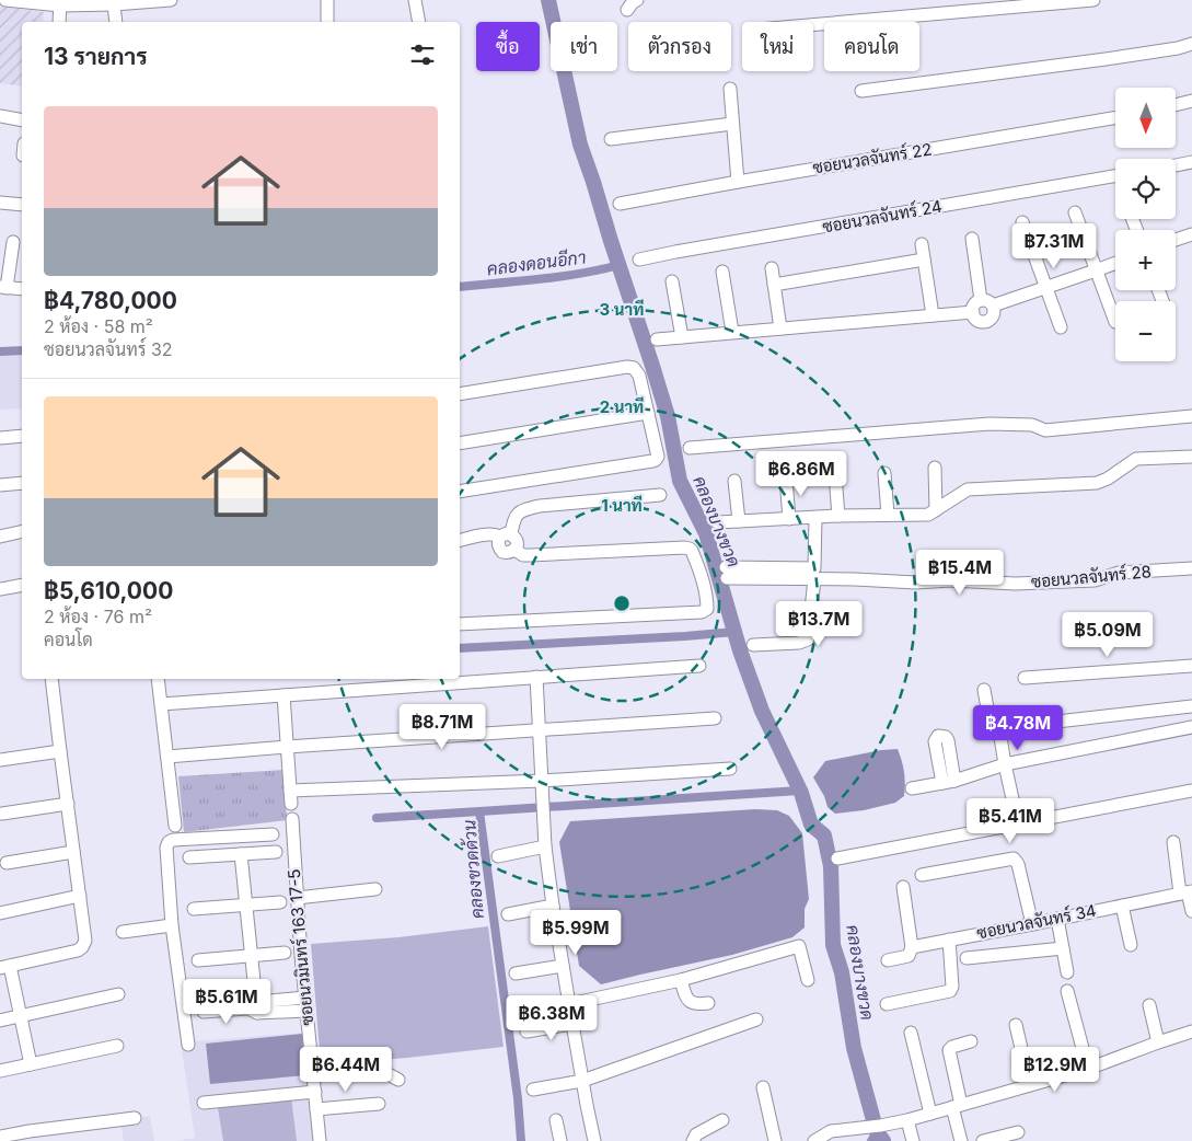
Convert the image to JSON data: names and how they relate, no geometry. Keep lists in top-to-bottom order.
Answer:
{
  "streets": {
    "street": [
      "ซอยนวลจันทร์ 22",
      "ซอยนวลจันทร์ 24",
      "ซอยนวลจันทร์ 28",
      "ซอยนวลจันทร์ 34",
      "ซอยนวมินทร์ 163 17-5"
    ]
  },
  "water": ["คลองดอนอีกา", "คลองบางขวด", "คลองขวดด้วน"],
  "north": "bottom",
  "page": {
    "chip": [
      "ซื้อ",
      "เช่า",
      "ตัวกรอง",
      "ใหม่",
      "คอนโด"
    ],
    "heading": "13 รายการ",
    "map_buttons": ["+", "−"],
    "list": [
      {
        "name": "฿4,780,000",
        "note": "2 ห้อง · 58 m² · ซอยนวลจันทร์ 32"
      },
      {
        "name": "฿5,610,000",
        "note": "2 ห้อง · 76 m² · คอนโด"
      }
    ],
    "price": [
      "฿7.31M",
      "฿6.86M",
      "฿15.4M",
      "฿13.7M",
      "฿5.09M",
      "฿8.71M",
      "฿4.78M",
      "฿5.41M",
      "฿5.99M",
      "฿5.61M",
      "฿6.38M",
      "฿6.44M",
      "฿12.9M"
    ]
  },
  "rings": ["3 นาที", "2 นาที", "1 นาที"]
}
